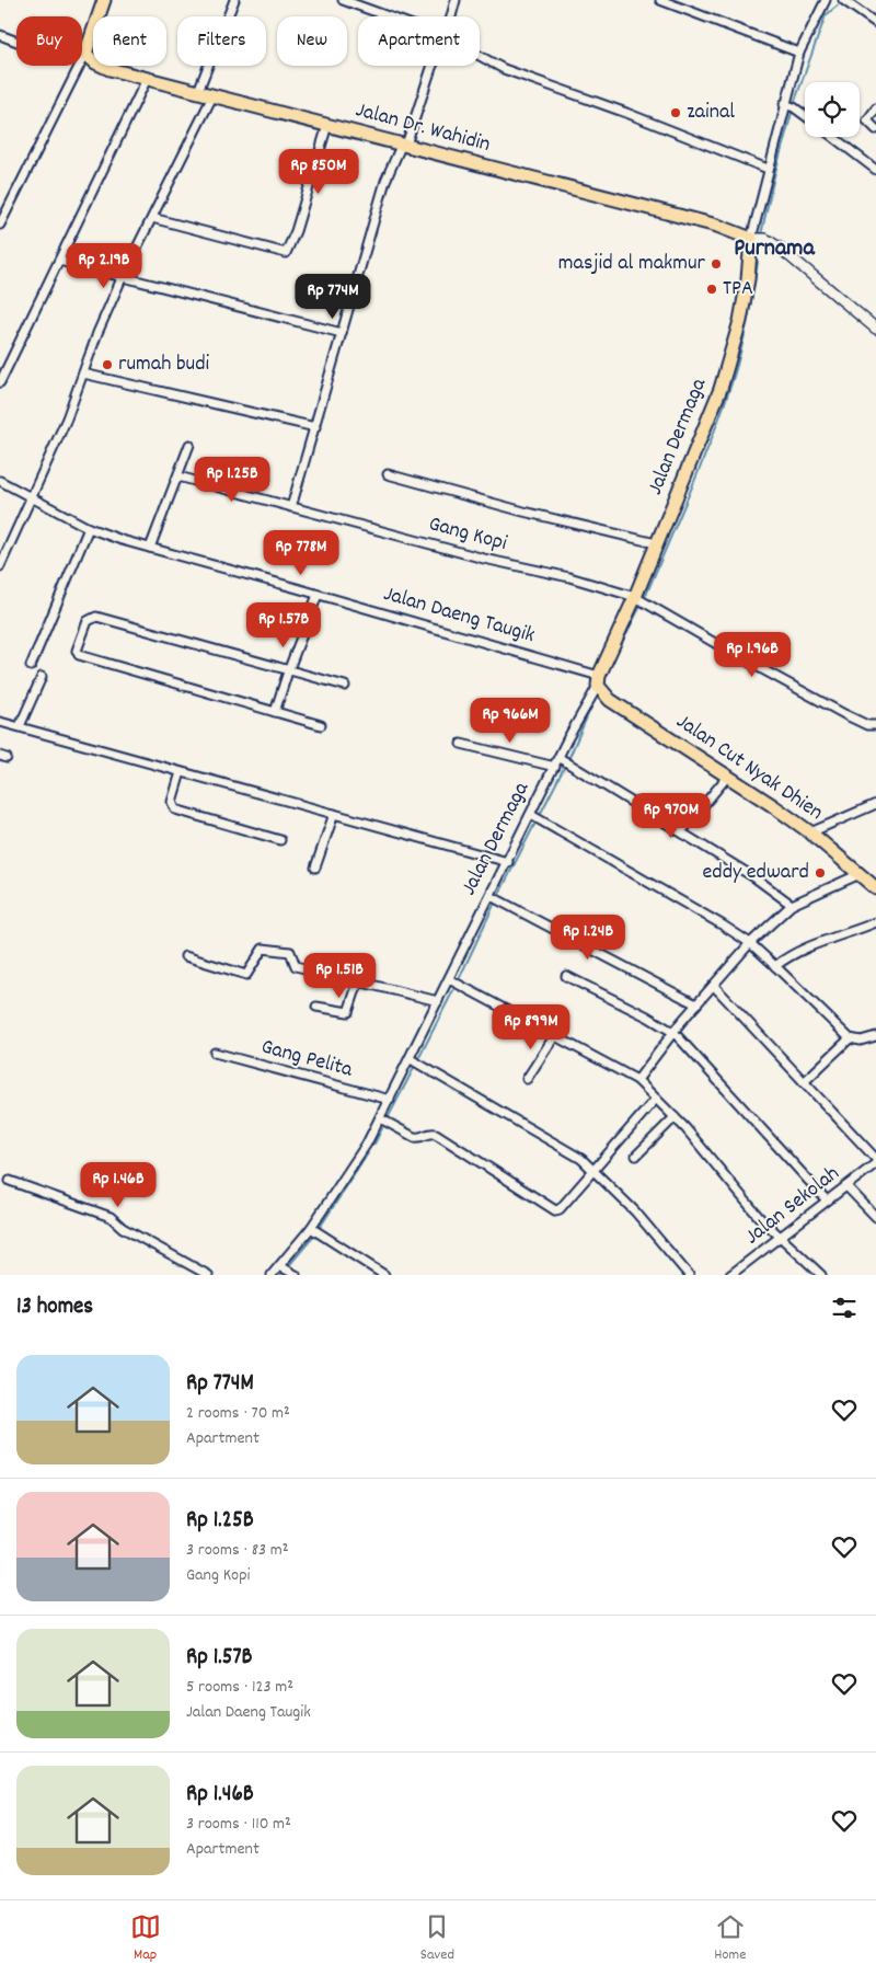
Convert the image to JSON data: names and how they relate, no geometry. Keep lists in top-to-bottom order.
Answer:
{
  "streets": {
    "main road": ["Jalan Dr. Wahidin", "Jalan Dermaga", "Jalan Cut Nyak Dhien"],
    "street": [
      "Gang Kopi",
      "Jalan Daeng Taugik",
      "Gang Pelita",
      "Jalan Sekolah"
    ]
  },
  "crossings": [
    ["Jalan Dr. Wahidin", "Jalan Dermaga"],
    ["Jalan Dermaga", "Gang Kopi"],
    ["Jalan Dermaga", "Jalan Daeng Taugik"],
    ["Jalan Dermaga", "Jalan Cut Nyak Dhien"],
    ["Jalan Dermaga", "Gang Pelita"],
    ["Jalan Daeng Taugik", "Jalan Cut Nyak Dhien"]
  ],
  "districts": ["Purnama"],
  "places": [
    "zainal",
    "masjid al makmur",
    "TPA",
    "rumah budi",
    "eddy edward"
  ],
  "page": {
    "chip": [
      "Buy",
      "Rent",
      "Filters",
      "New",
      "Apartment"
    ],
    "price": [
      "Rp 850M",
      "Rp 2.19B",
      "Rp 774M",
      "Rp 1.25B",
      "Rp 778M",
      "Rp 1.57B",
      "Rp 1.96B",
      "Rp 966M",
      "Rp 970M",
      "Rp 1.24B",
      "Rp 1.51B",
      "Rp 899M",
      "Rp 1.46B"
    ],
    "heading": "13 homes",
    "list": [
      {
        "name": "Rp 774M",
        "note": "2 rooms · 70 m² · Apartment"
      },
      {
        "name": "Rp 1.25B",
        "note": "3 rooms · 83 m² · Gang Kopi"
      },
      {
        "name": "Rp 1.57B",
        "note": "5 rooms · 123 m² · Jalan Daeng Taugik"
      },
      {
        "name": "Rp 1.46B",
        "note": "3 rooms · 110 m² · Apartment"
      }
    ],
    "tabs": ["Map", "Saved", "Home"]
  }
}
